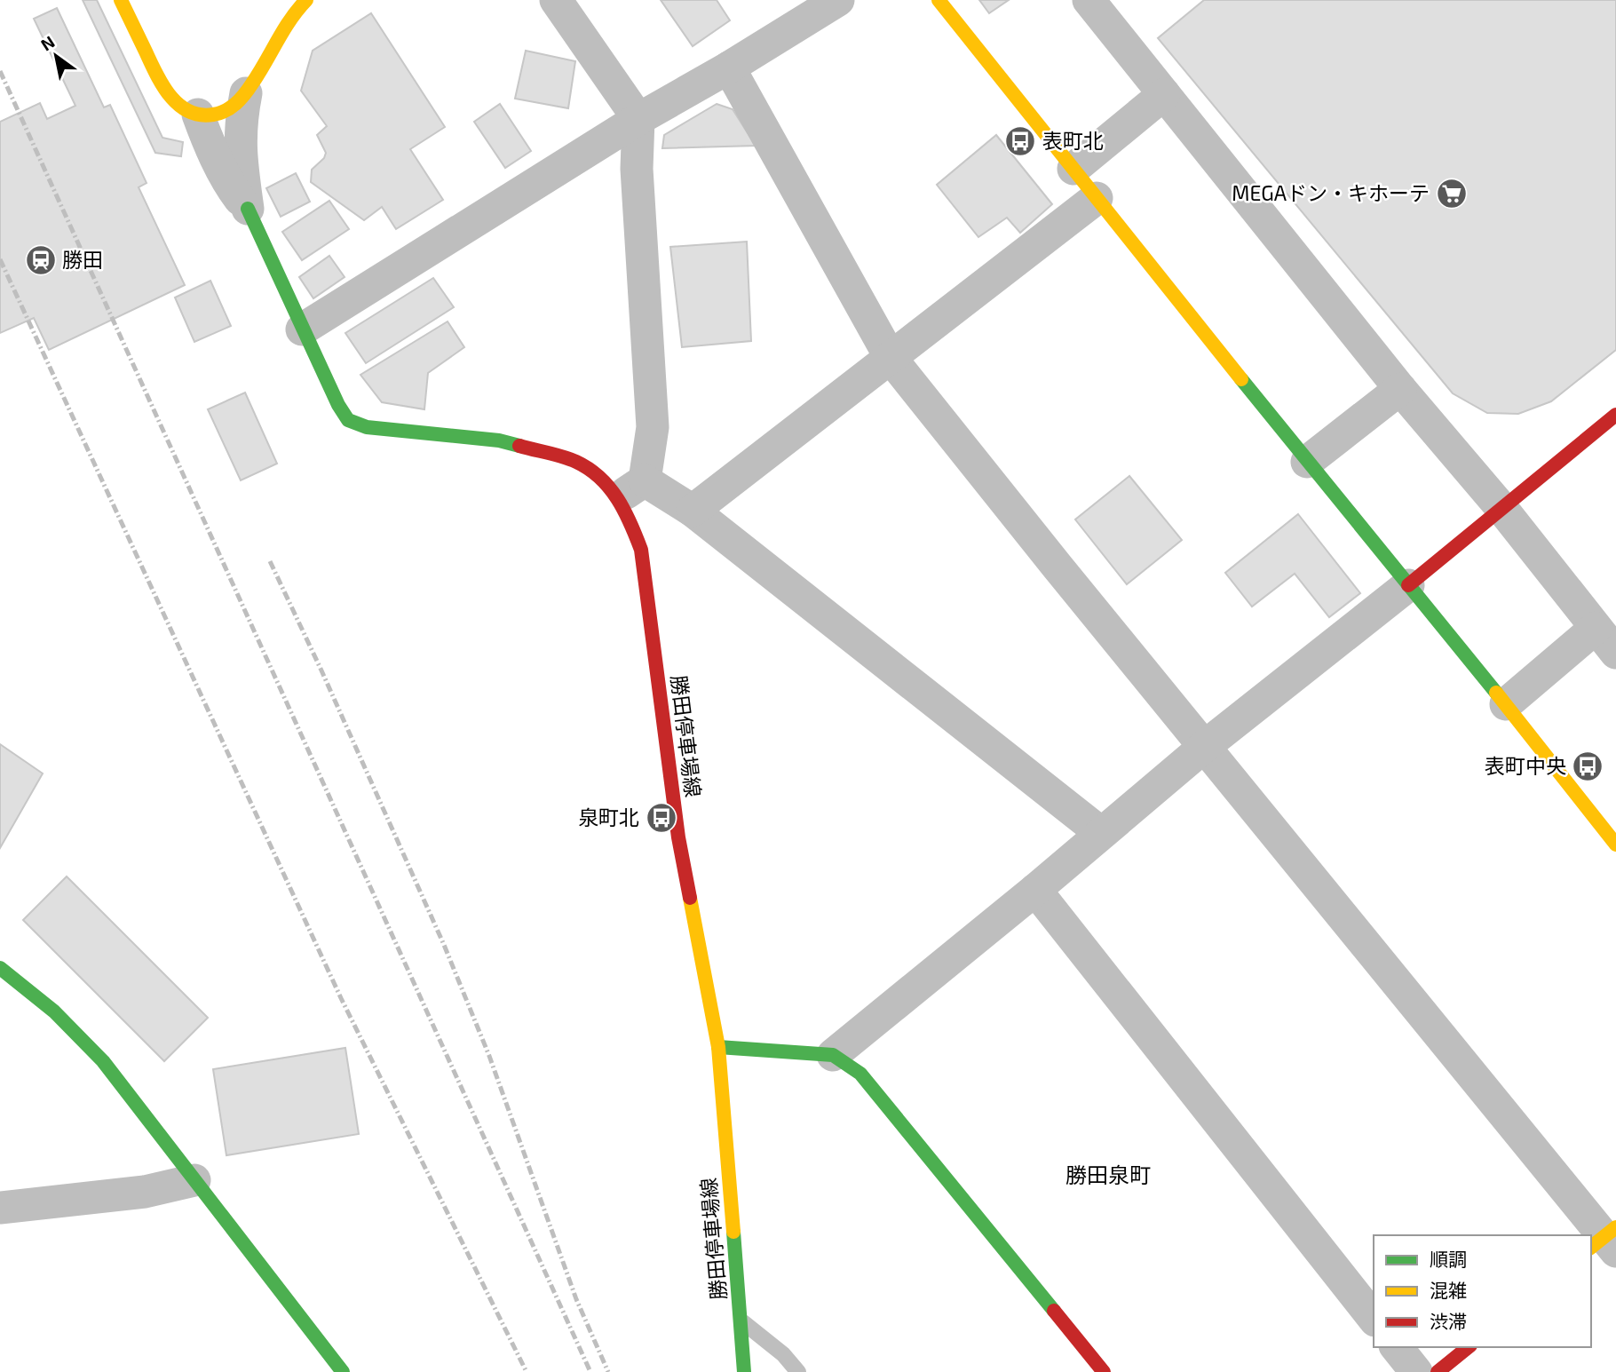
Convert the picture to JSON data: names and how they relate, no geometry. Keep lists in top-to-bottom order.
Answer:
{
  "streets": {
    "street": ["勝田停車場線"]
  },
  "districts": ["勝田泉町"],
  "places": {
    "bus stop": ["表町北", "表町中央", "泉町北"],
    "supermarket": ["MEGAドン・キホーテ"],
    "station": ["勝田"]
  },
  "legend": ["順調", "混雑", "渋滞"],
  "north": "top left"
}
